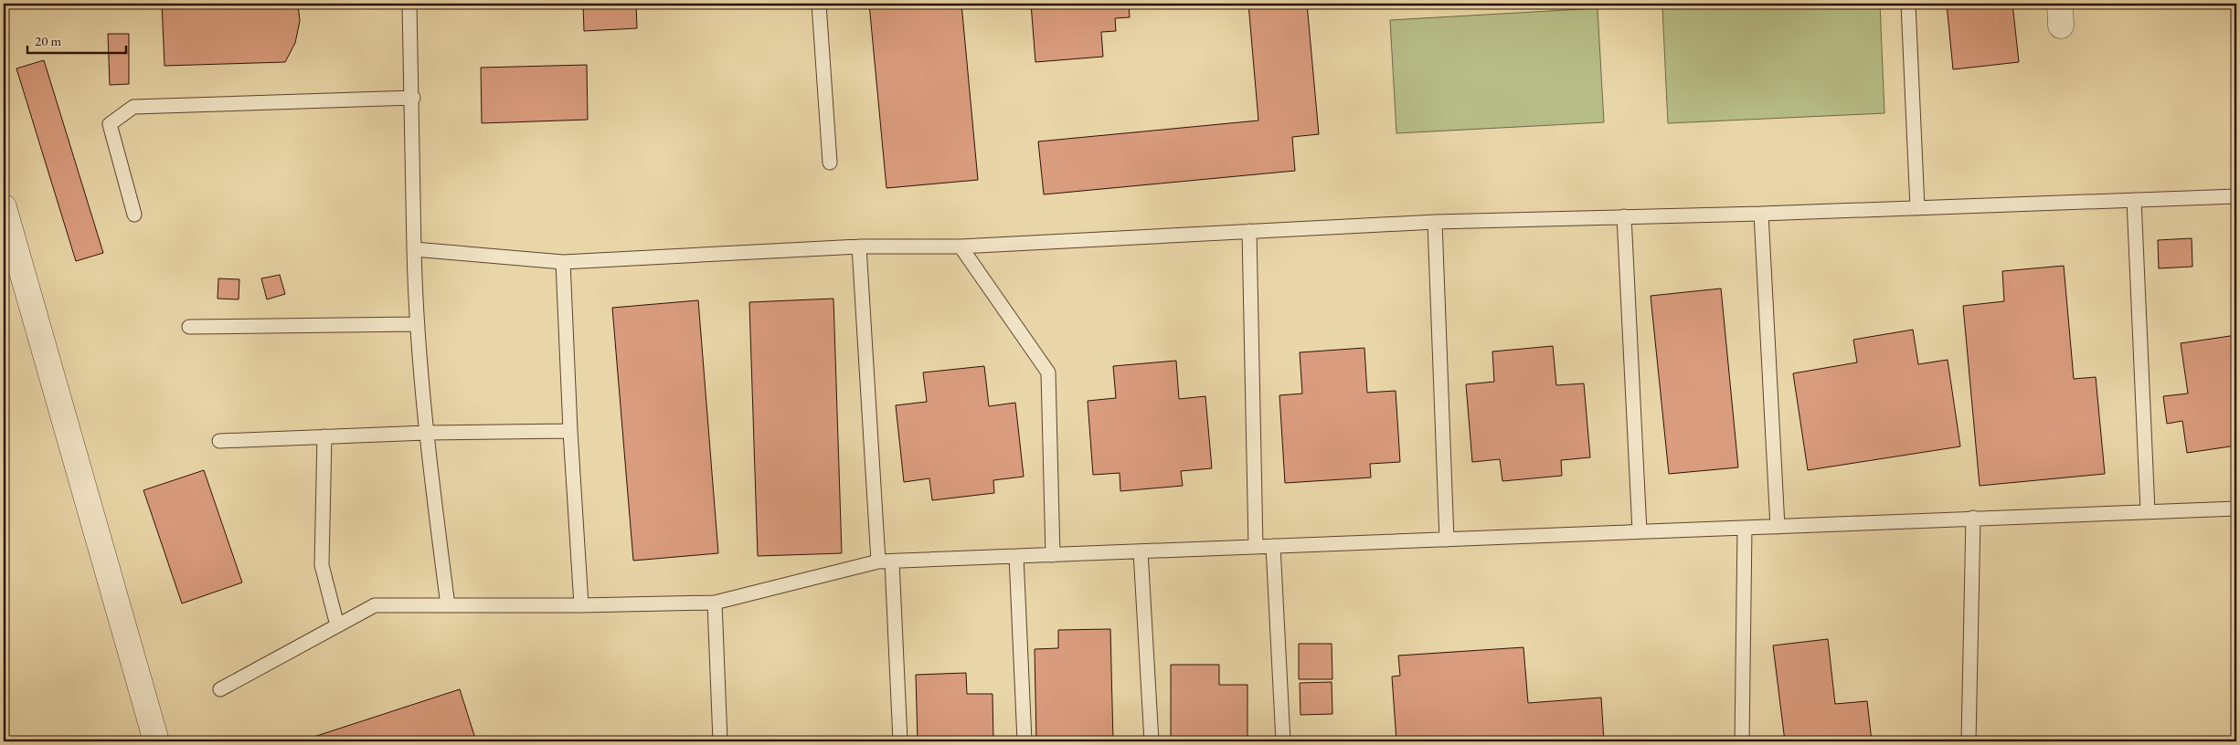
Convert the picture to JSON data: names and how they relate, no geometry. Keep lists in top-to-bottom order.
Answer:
{
  "scale_bar": "20 m"
}
